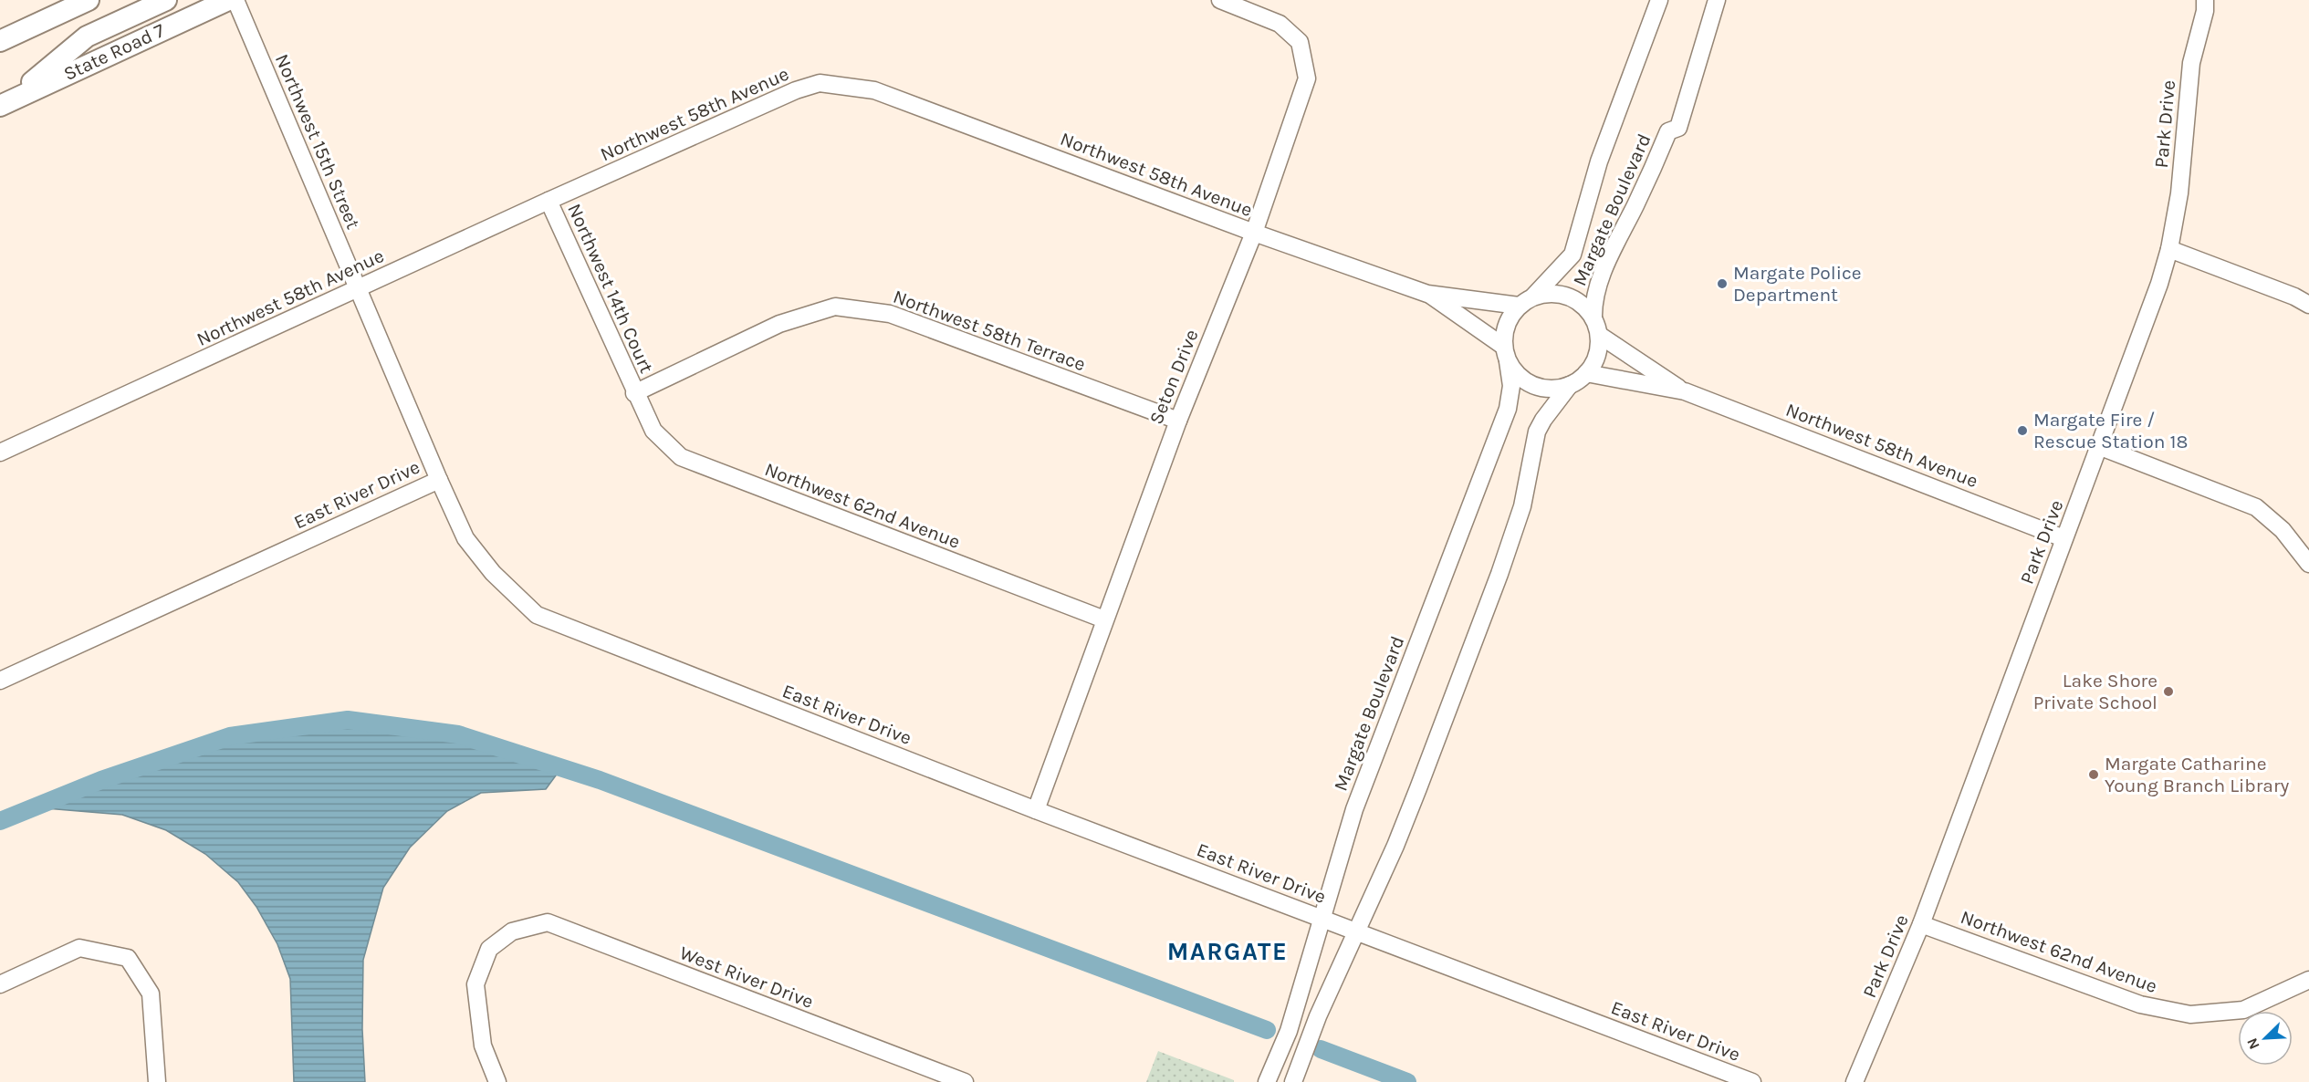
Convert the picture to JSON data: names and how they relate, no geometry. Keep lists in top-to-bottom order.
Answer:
{
  "streets": {
    "main road": ["State Road 7"],
    "street": [
      "Northwest 58th Avenue",
      "Park Drive",
      "Northwest 15th Street",
      "Margate Boulevard",
      "Northwest 14th Court",
      "Northwest 58th Terrace",
      "Seton Drive",
      "East River Drive",
      "Northwest 62nd Avenue",
      "West River Drive"
    ]
  },
  "crossings": [
    ["Northwest 58th Avenue", "Park Drive"],
    ["Northwest 58th Avenue", "Northwest 15th Street"],
    ["Northwest 58th Avenue", "Margate Boulevard"],
    ["Northwest 58th Avenue", "Northwest 14th Court"],
    ["Northwest 58th Avenue", "Seton Drive"],
    ["Park Drive", "Northwest 62nd Avenue"],
    ["Northwest 15th Street", "East River Drive"],
    ["Margate Boulevard", "East River Drive"],
    ["Northwest 14th Court", "Northwest 58th Terrace"],
    ["Northwest 14th Court", "Northwest 62nd Avenue"],
    ["Northwest 58th Terrace", "Seton Drive"],
    ["Northwest 58th Terrace", "Northwest 62nd Avenue"],
    ["Seton Drive", "East River Drive"],
    ["Seton Drive", "Northwest 62nd Avenue"]
  ],
  "districts": ["MARGATE"],
  "places": [
    "Margate Police Department",
    "Margate Fire / Rescue Station 18",
    "Lake Shore Private School",
    "Margate Catharine Young Branch Library"
  ],
  "north": "bottom left"
}
